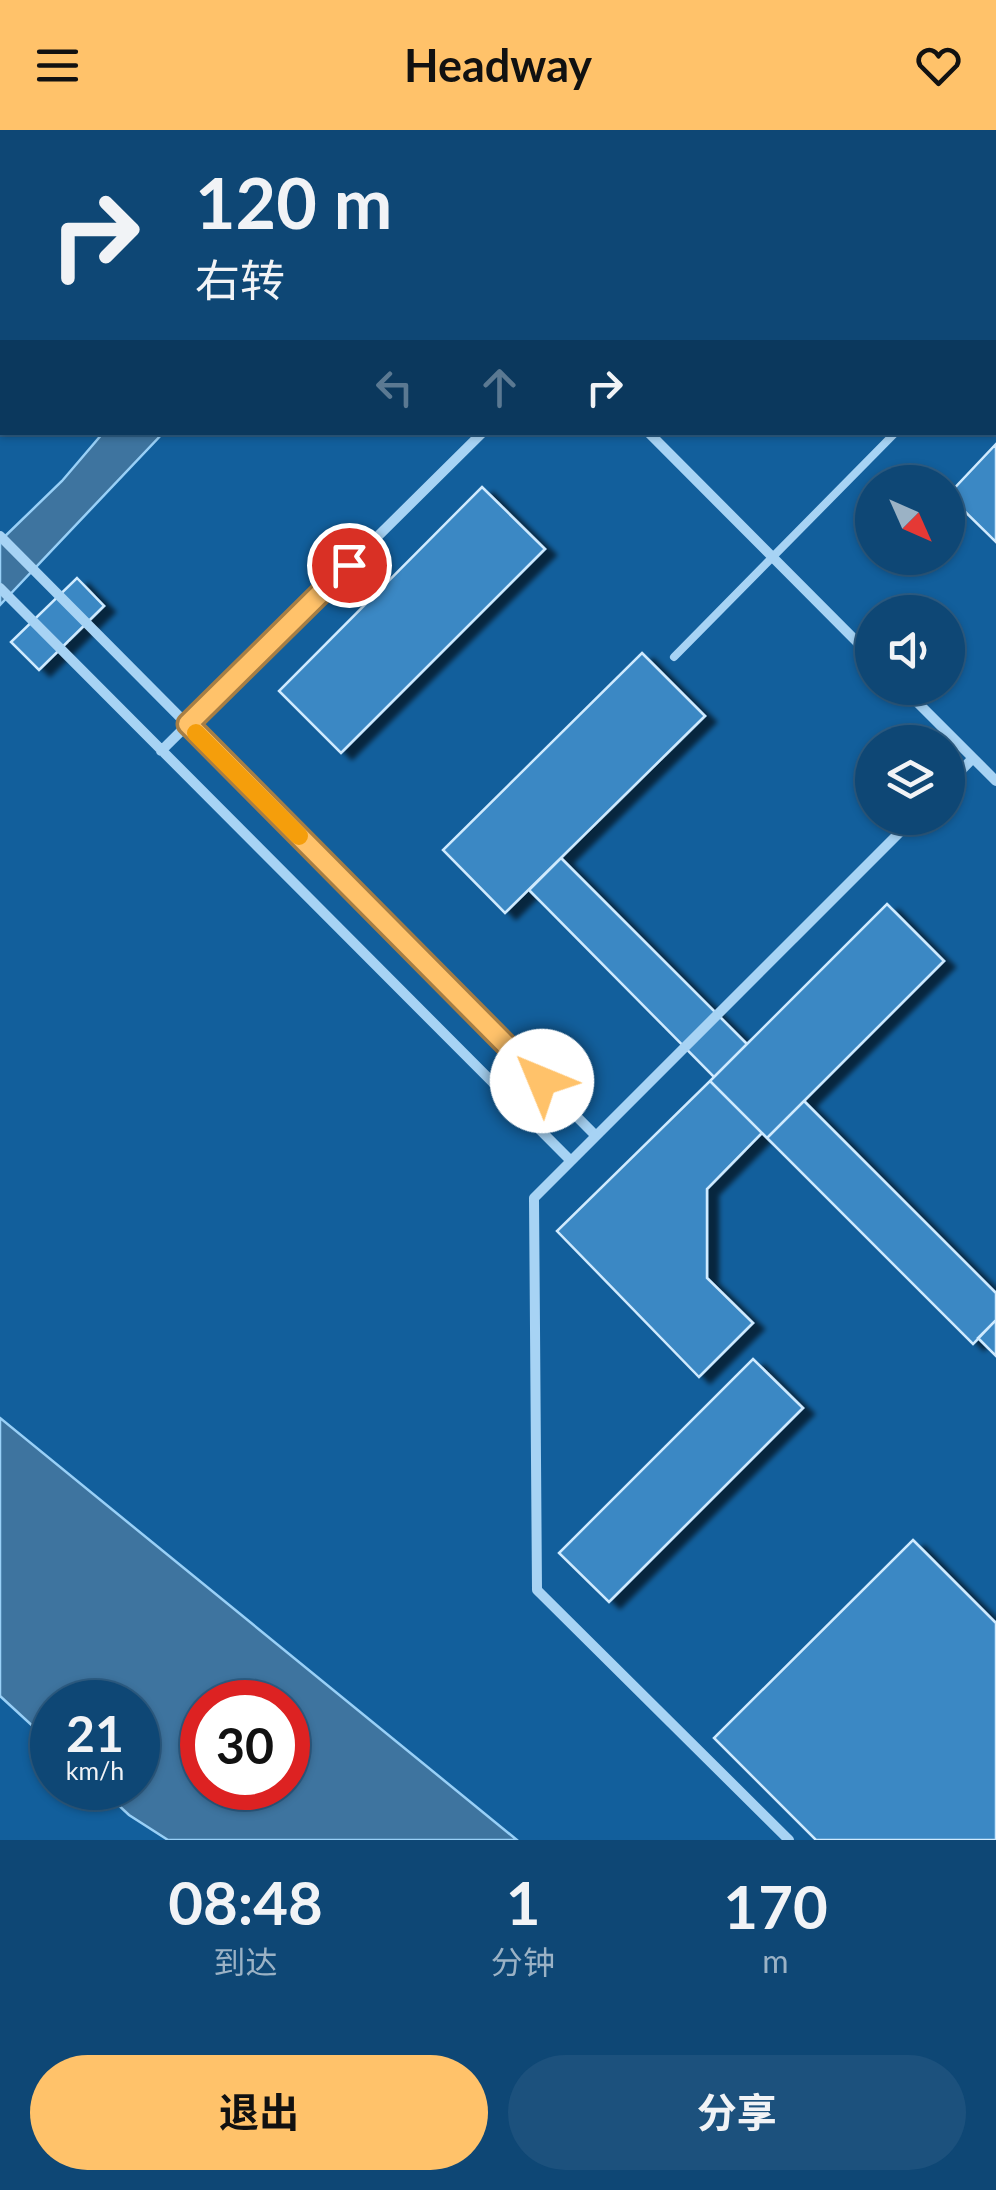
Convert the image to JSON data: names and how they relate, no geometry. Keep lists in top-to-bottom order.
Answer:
{
  "north": "bottom right",
  "page": {
    "header": "Headway",
    "turn": ["120 m", "右转"],
    "speed": "21 km/h",
    "limit": "30",
    "eta": [
      "08:48",
      "到达",
      "1",
      "分钟",
      "170",
      "m"
    ],
    "buttons": ["退出", "分享"]
  }
}
